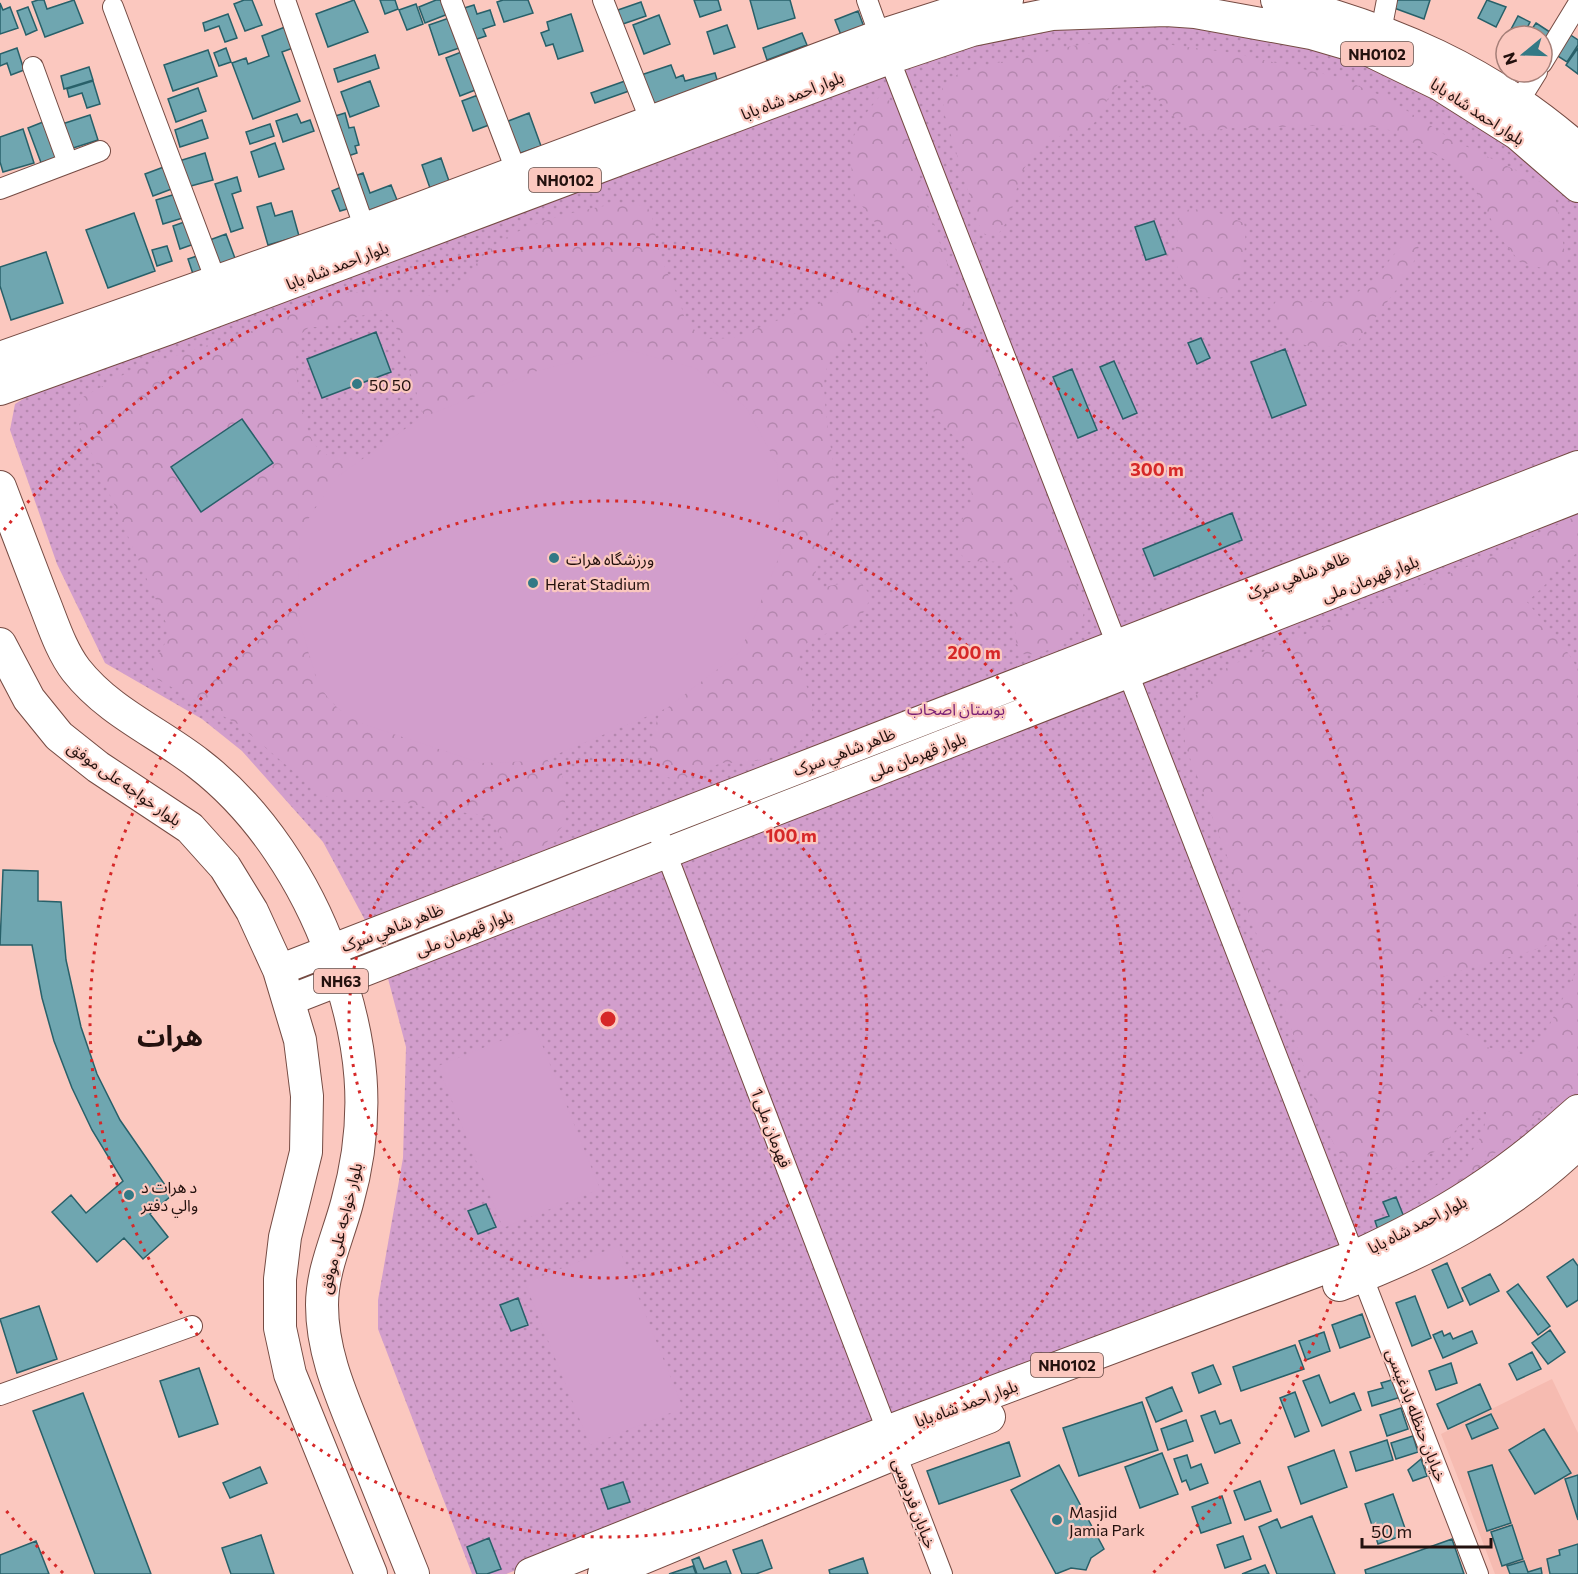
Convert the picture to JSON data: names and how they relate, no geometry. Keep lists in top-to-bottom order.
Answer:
{
  "streets": {
    "highway": [
      "NH0102",
      "بلوار احمد شاه بابا",
      "بلوار خواجه علی موفق",
      "NH63"
    ],
    "main road": ["ظاهر شاهي سړک", "بلوار قهرمان ملی"],
    "street": ["قهرمان ملی 1", "خیابان حنظله بادغیسی", "خیابان فردوسی"]
  },
  "crossings": [
    ["بلوار احمد شاه بابا", "قهرمان ملی 1"],
    ["بلوار احمد شاه بابا", "خیابان حنظله بادغیسی"],
    ["بلوار احمد شاه بابا", "خیابان فردوسی"],
    ["ظاهر شاهي سړک", "بلوار خواجه علی موفق"],
    ["ظاهر شاهي سړک", "قهرمان ملی 1"],
    ["ظاهر شاهي سړک", "خیابان حنظله بادغیسی"],
    ["بلوار قهرمان ملی", "بلوار خواجه علی موفق"],
    ["بلوار قهرمان ملی", "قهرمان ملی 1"],
    ["بلوار قهرمان ملی", "خیابان حنظله بادغیسی"],
    ["قهرمان ملی 1", "خیابان فردوسی"]
  ],
  "districts": ["هرات"],
  "parks": ["بوستان اصحاب"],
  "places": [
    "50 50",
    "ورزشگاه هرات",
    "Herat Stadium",
    "د هرات د والي دفتر",
    "Masjid Jamia Park"
  ],
  "scale_bar": "50 m",
  "north": "left",
  "rings": ["300 m", "200 m", "100 m"]
}
